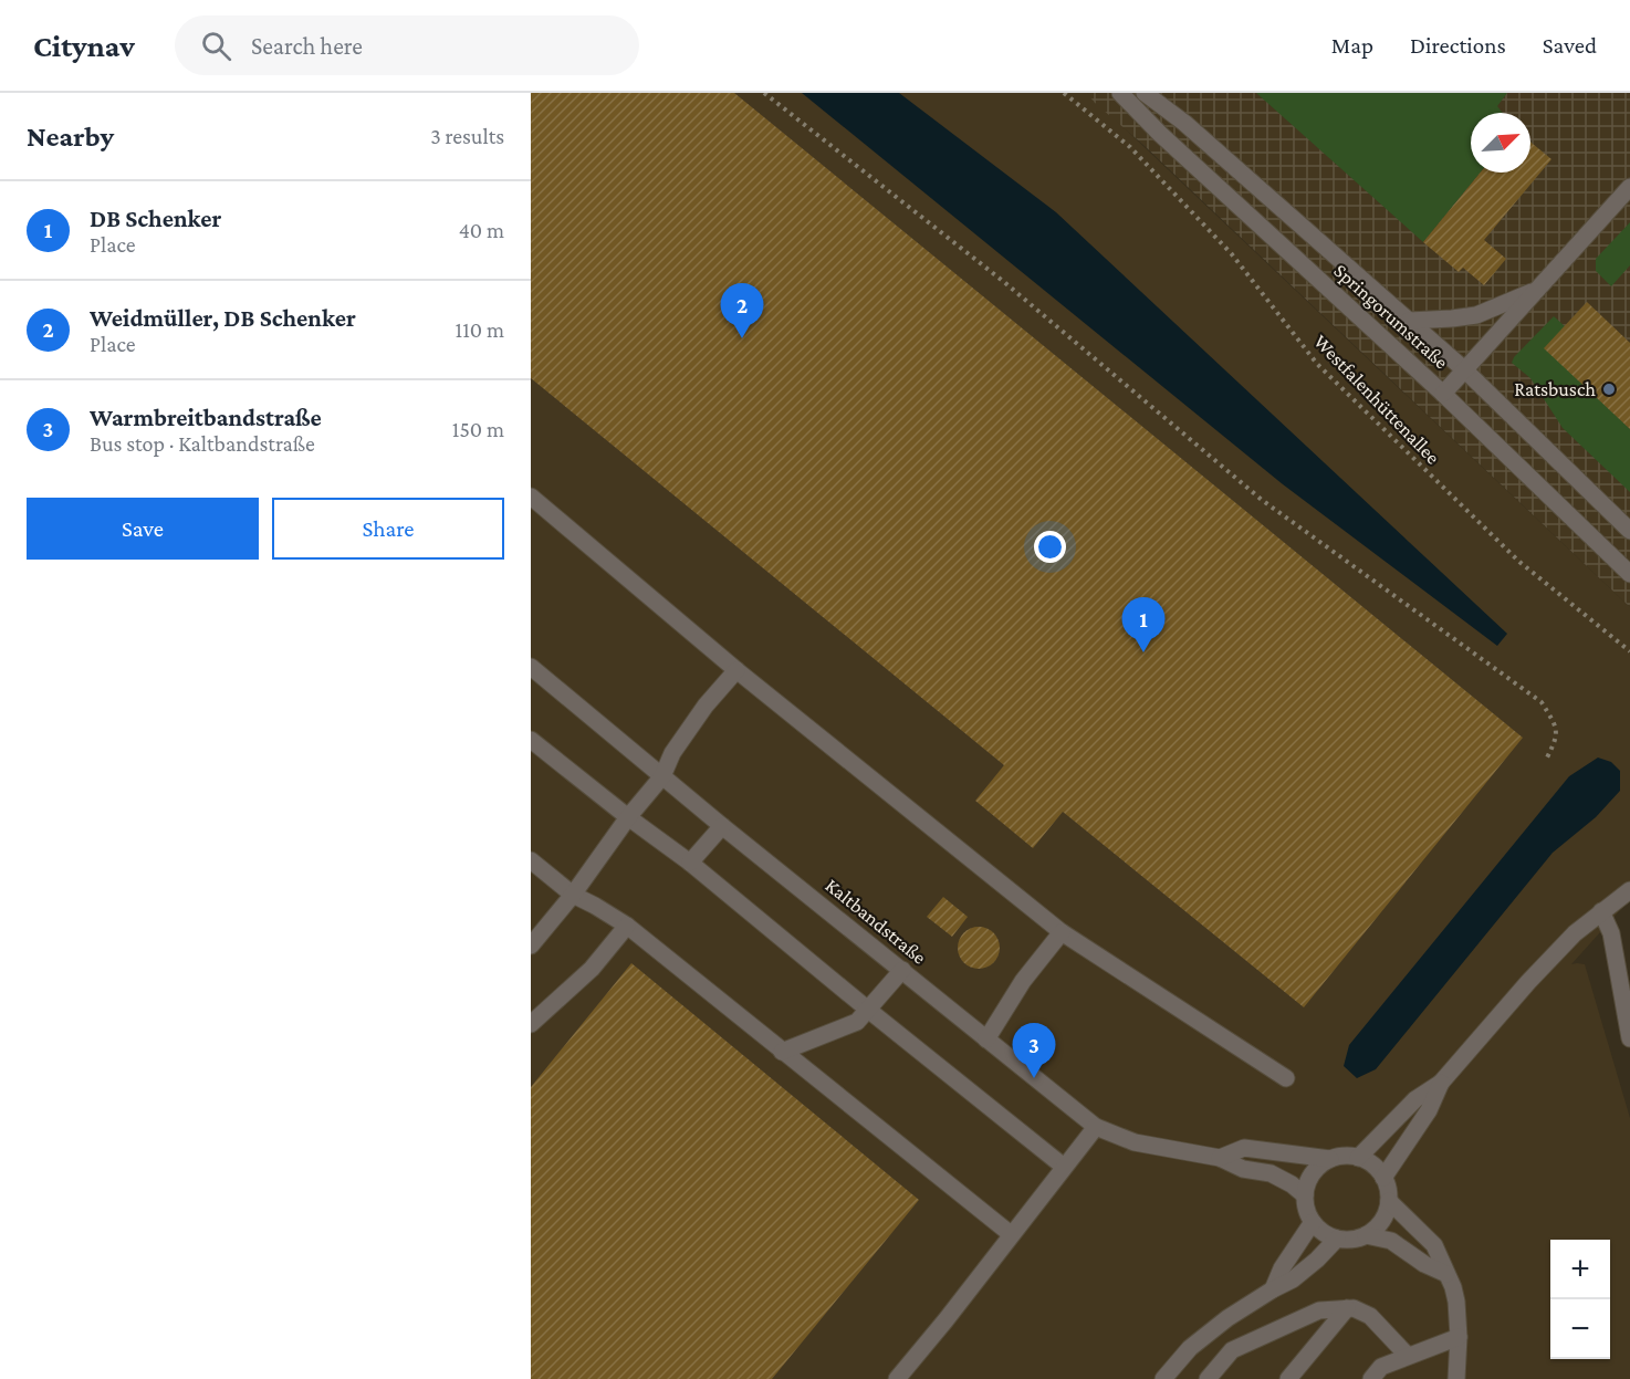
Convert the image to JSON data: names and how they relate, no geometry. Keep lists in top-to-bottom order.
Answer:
{
  "streets": {
    "street": ["Springorumstraße", "Kaltbandstraße"],
    "path": ["Westfalenhüttenallee"]
  },
  "places": ["Ratsbusch"],
  "north": "top right",
  "page": {
    "header": "Citynav",
    "search": "Search here",
    "nav": ["Map", "Directions", "Saved"],
    "heading": ["Nearby", "3 results"],
    "list": [
      {
        "mark": "1",
        "name": "DB Schenker",
        "note": "Place",
        "value": "40 m"
      },
      {
        "mark": "2",
        "name": "Weidmüller, DB Schenker",
        "note": "Place",
        "value": "110 m"
      },
      {
        "mark": "3",
        "name": "Warmbreitbandstraße",
        "note": "Bus stop · Kaltbandstraße",
        "value": "150 m"
      }
    ],
    "pins": ["2", "1", "3"],
    "buttons": ["Save", "Share"],
    "map_buttons": ["+", "−"]
  }
}
